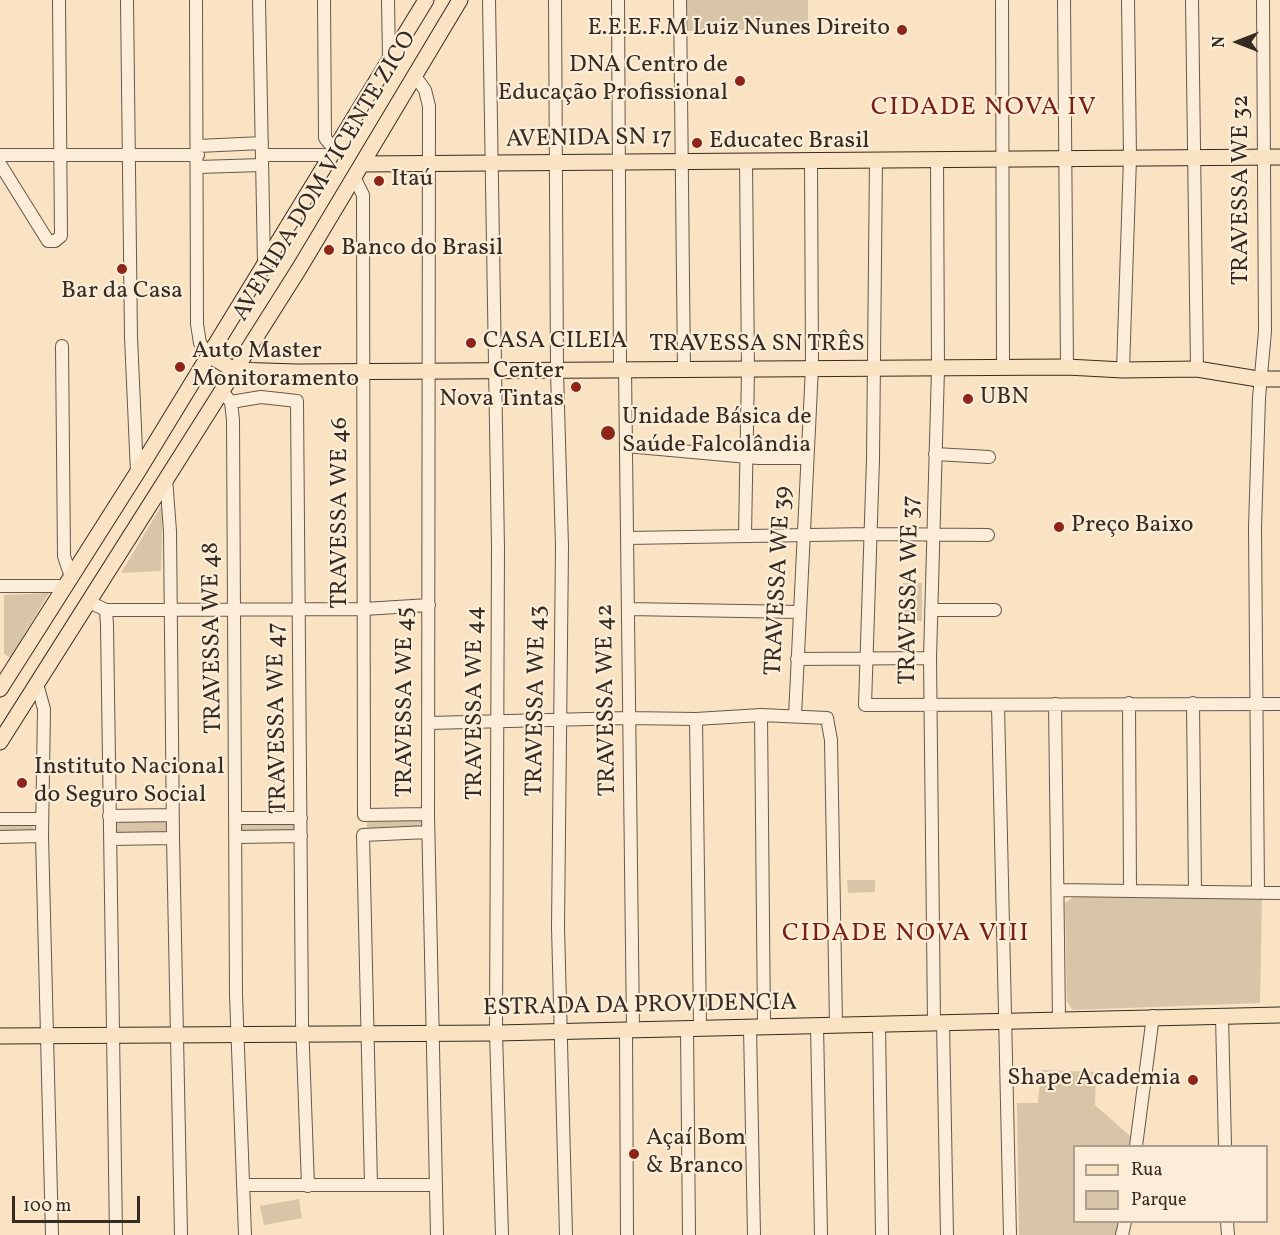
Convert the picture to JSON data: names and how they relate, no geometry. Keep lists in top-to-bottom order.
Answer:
{
  "streets": {
    "main road": [
      "AVENIDA SN 17",
      "AVENIDA DOM VICENTE ZICO",
      "TRAVESSA SN TRÊS",
      "ESTRADA DA PROVIDENCIA"
    ],
    "street": [
      "TRAVESSA WE 32",
      "TRAVESSA WE 46",
      "TRAVESSA WE 39",
      "TRAVESSA WE 37",
      "TRAVESSA WE 48",
      "TRAVESSA WE 42",
      "TRAVESSA WE 43",
      "TRAVESSA WE 45",
      "TRAVESSA WE 44",
      "TRAVESSA WE 47"
    ]
  },
  "crossings": [
    ["AVENIDA SN 17", "AVENIDA DOM VICENTE ZICO"],
    ["AVENIDA SN 17", "TRAVESSA WE 32"],
    ["AVENIDA SN 17", "TRAVESSA WE 46"],
    ["AVENIDA SN 17", "TRAVESSA WE 39"],
    ["AVENIDA SN 17", "TRAVESSA WE 37"],
    ["AVENIDA DOM VICENTE ZICO", "TRAVESSA SN TRÊS"],
    ["AVENIDA DOM VICENTE ZICO", "TRAVESSA WE 46"],
    ["AVENIDA DOM VICENTE ZICO", "TRAVESSA WE 48"],
    ["AVENIDA DOM VICENTE ZICO", "TRAVESSA WE 47"],
    ["TRAVESSA WE 32", "TRAVESSA SN TRÊS"],
    ["TRAVESSA SN TRÊS", "TRAVESSA WE 46"],
    ["TRAVESSA SN TRÊS", "TRAVESSA WE 39"],
    ["TRAVESSA SN TRÊS", "TRAVESSA WE 37"],
    ["TRAVESSA SN TRÊS", "TRAVESSA WE 42"],
    ["TRAVESSA SN TRÊS", "TRAVESSA WE 43"],
    ["TRAVESSA SN TRÊS", "TRAVESSA WE 45"],
    ["TRAVESSA SN TRÊS", "TRAVESSA WE 44"],
    ["TRAVESSA WE 46", "TRAVESSA WE 45"],
    ["TRAVESSA WE 37", "ESTRADA DA PROVIDENCIA"],
    ["TRAVESSA WE 48", "TRAVESSA WE 47"],
    ["TRAVESSA WE 48", "ESTRADA DA PROVIDENCIA"],
    ["TRAVESSA WE 42", "ESTRADA DA PROVIDENCIA"],
    ["TRAVESSA WE 43", "ESTRADA DA PROVIDENCIA"],
    ["TRAVESSA WE 45", "ESTRADA DA PROVIDENCIA"],
    ["TRAVESSA WE 44", "ESTRADA DA PROVIDENCIA"],
    ["TRAVESSA WE 47", "ESTRADA DA PROVIDENCIA"]
  ],
  "districts": ["CIDADE NOVA IV", "CIDADE NOVA VIII"],
  "places": [
    "E.E.E.F.M Luiz Nunes Direito",
    "DNA Centro de Educação Profissional",
    "Educatec Brasil",
    "Itaú",
    "Banco do Brasil",
    "Bar da Casa",
    "CASA CILEIA",
    "Auto Master Monitoramento",
    "Center Nova Tintas",
    "UBN",
    "Unidade Básica de Saúde Falcolândia",
    "Preço Baixo",
    "Instituto Nacional do Seguro Social",
    "Shape Academia",
    "Açaí Bom & Branco"
  ],
  "legend": ["Rua", "Parque"],
  "scale_bar": "100 m",
  "north": "left"
}
